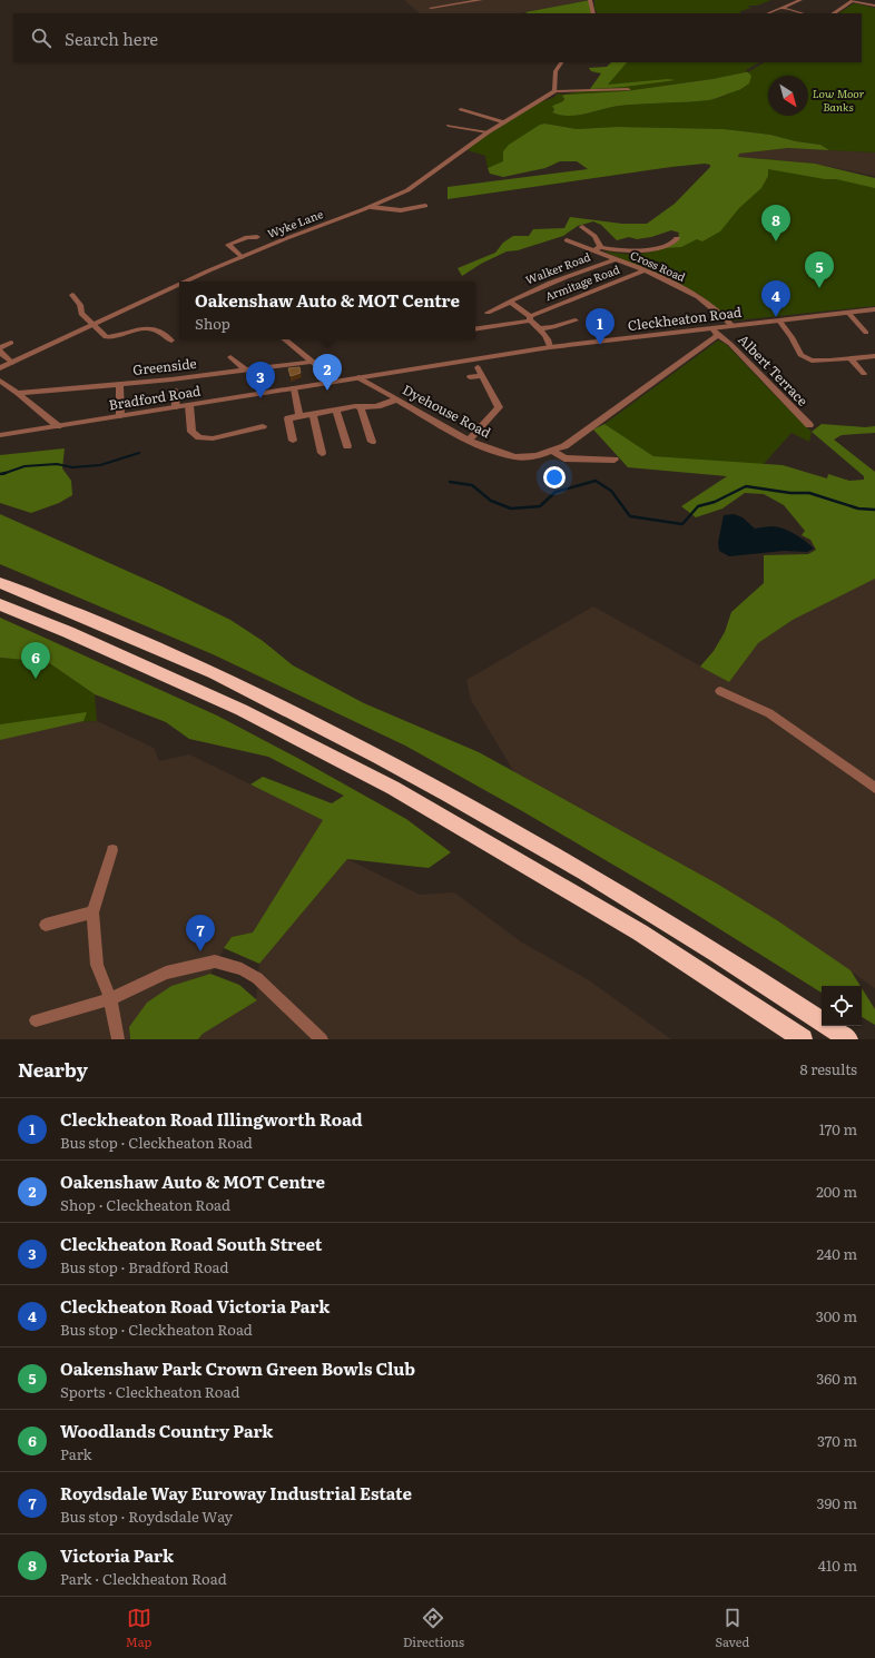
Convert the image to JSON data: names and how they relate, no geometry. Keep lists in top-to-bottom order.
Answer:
{
  "streets": {
    "street": [
      "Wyke Lane",
      "Cross Road",
      "Walker Road",
      "Armitage Road",
      "Cleckheaton Road",
      "Greenside",
      "Albert Terrace",
      "Bradford Road",
      "Dyehouse Road"
    ]
  },
  "crossings": [
    ["Cross Road", "Walker Road"],
    ["Cross Road", "Armitage Road"],
    ["Cross Road", "Cleckheaton Road"],
    ["Cleckheaton Road", "Bradford Road"],
    ["Cleckheaton Road", "Dyehouse Road"],
    ["Albert Terrace", "Dyehouse Road"]
  ],
  "parks": ["Low Moor Banks"],
  "north": "bottom right",
  "page": {
    "search": "Search here",
    "pins": [
      "8",
      "5",
      "4",
      "1",
      "2",
      "3",
      "6",
      "7"
    ],
    "popup": ["Oakenshaw Auto & MOT Centre", "Shop"],
    "heading": ["Nearby", "8 results"],
    "list": [
      {
        "mark": "1",
        "name": "Cleckheaton Road Illingworth Road",
        "note": "Bus stop · Cleckheaton Road",
        "value": "170 m"
      },
      {
        "mark": "2",
        "name": "Oakenshaw Auto & MOT Centre",
        "note": "Shop · Cleckheaton Road",
        "value": "200 m"
      },
      {
        "mark": "3",
        "name": "Cleckheaton Road South Street",
        "note": "Bus stop · Bradford Road",
        "value": "240 m"
      },
      {
        "mark": "4",
        "name": "Cleckheaton Road Victoria Park",
        "note": "Bus stop · Cleckheaton Road",
        "value": "300 m"
      },
      {
        "mark": "5",
        "name": "Oakenshaw Park Crown Green Bowls Club",
        "note": "Sports · Cleckheaton Road",
        "value": "360 m"
      },
      {
        "mark": "6",
        "name": "Woodlands Country Park",
        "note": "Park",
        "value": "370 m"
      },
      {
        "mark": "7",
        "name": "Roydsdale Way Euroway Industrial Estate",
        "note": "Bus stop · Roydsdale Way",
        "value": "390 m"
      },
      {
        "mark": "8",
        "name": "Victoria Park",
        "note": "Park · Cleckheaton Road",
        "value": "410 m"
      }
    ],
    "nav": ["Map", "Directions", "Saved"]
  }
}
